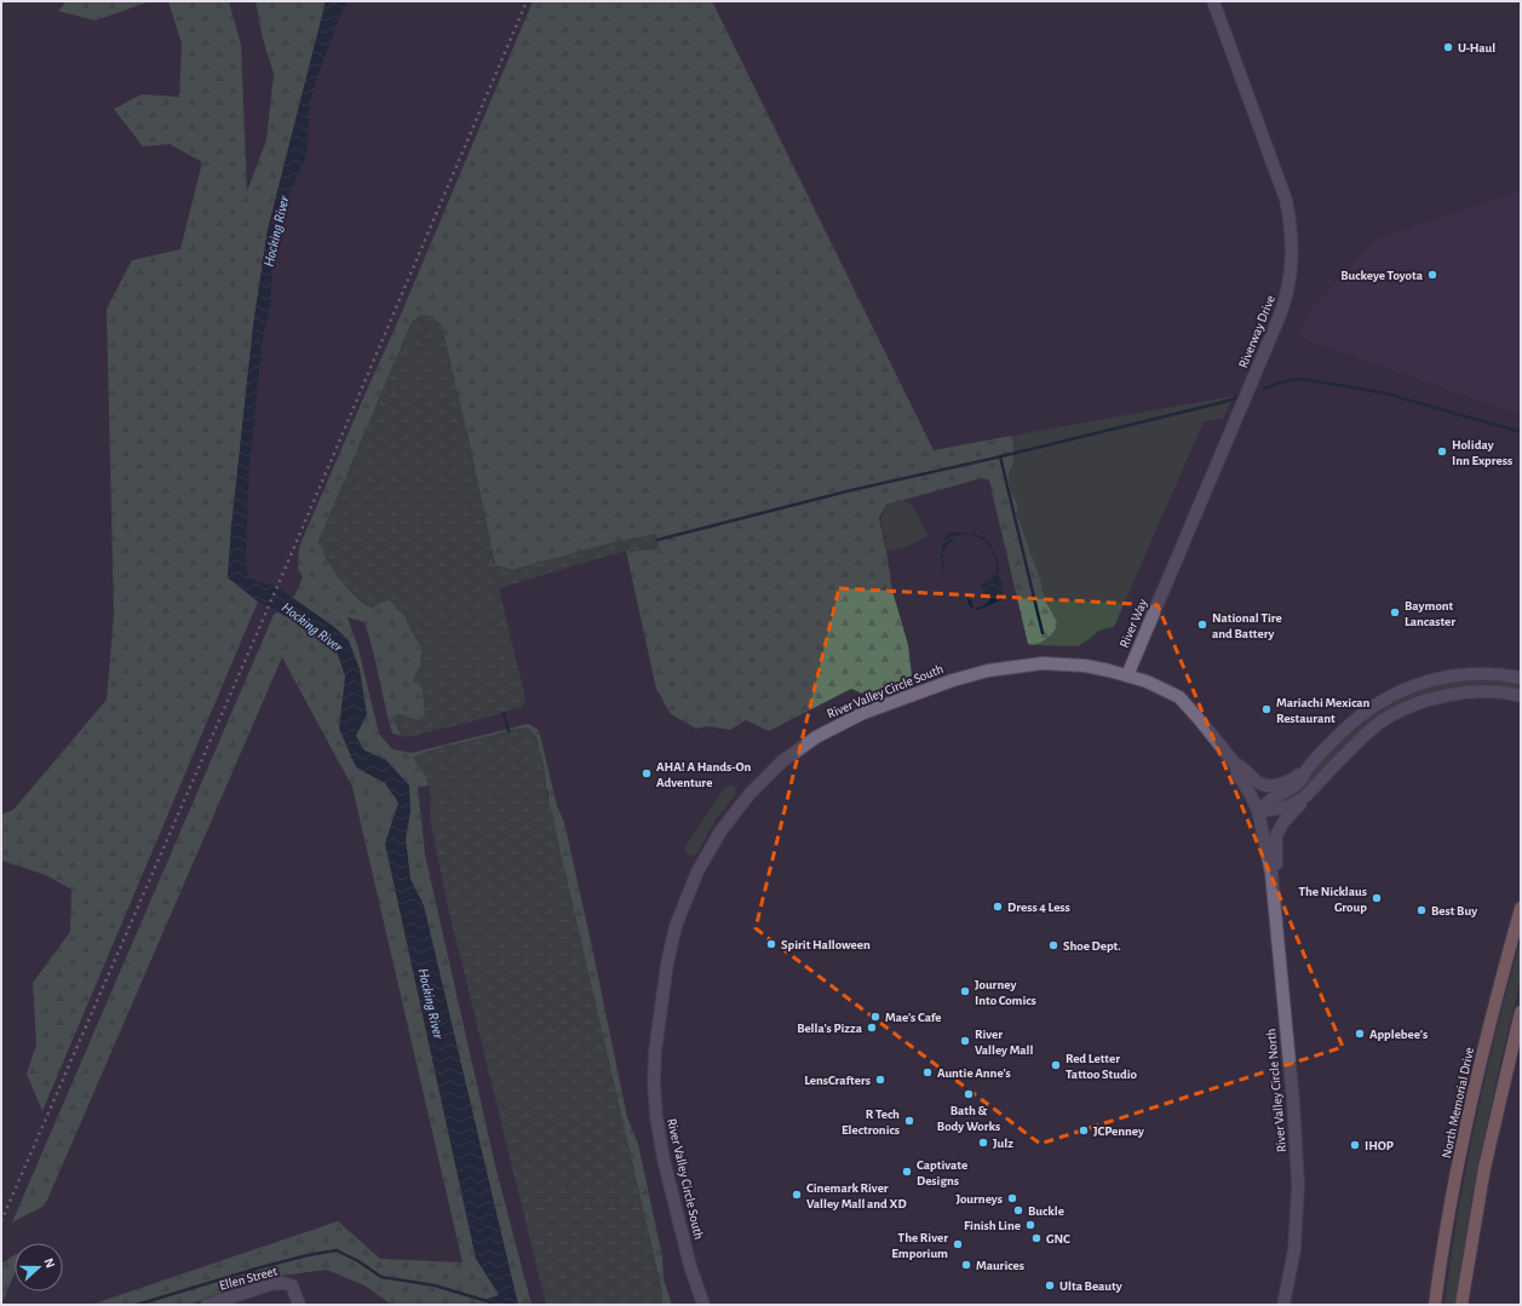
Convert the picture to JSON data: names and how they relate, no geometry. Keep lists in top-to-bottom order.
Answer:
{
  "streets": {
    "main road": ["North Memorial Drive"],
    "street": [
      "Riverway Drive",
      "River Way",
      "River Valley Circle South",
      "River Valley Circle North",
      "Ellen Street"
    ]
  },
  "crossings": [
    ["Riverway Drive", "River Way"],
    ["River Way", "River Valley Circle South"],
    ["River Valley Circle South", "River Valley Circle North"]
  ],
  "water": ["Hocking River"],
  "places": [
    "U-Haul",
    "Buckeye Toyota",
    "Holiday Inn Express",
    "Baymont Lancaster",
    "National Tire and Battery",
    "Mariachi Mexican Restaurant",
    "AHA! A Hands-On Adventure",
    "The Nicklaus Group",
    "Dress 4 Less",
    "Best Buy",
    "Spirit Halloween",
    "Shoe Dept.",
    "Journey Into Comics",
    "Mae's Cafe",
    "Bella's Pizza",
    "Applebee's",
    "River Valley Mall",
    "Red Letter Tattoo Studio",
    "Auntie Anne's",
    "LensCrafters",
    "Bath & Body Works",
    "R Tech Electronics",
    "JCPenney",
    "Julz",
    "IHOP",
    "Captivate Designs",
    "Cinemark River Valley Mall and XD",
    "Journeys",
    "Buckle",
    "Finish Line",
    "GNC",
    "The River Emporium",
    "Maurices",
    "Ulta Beauty"
  ],
  "north": "right"
}
